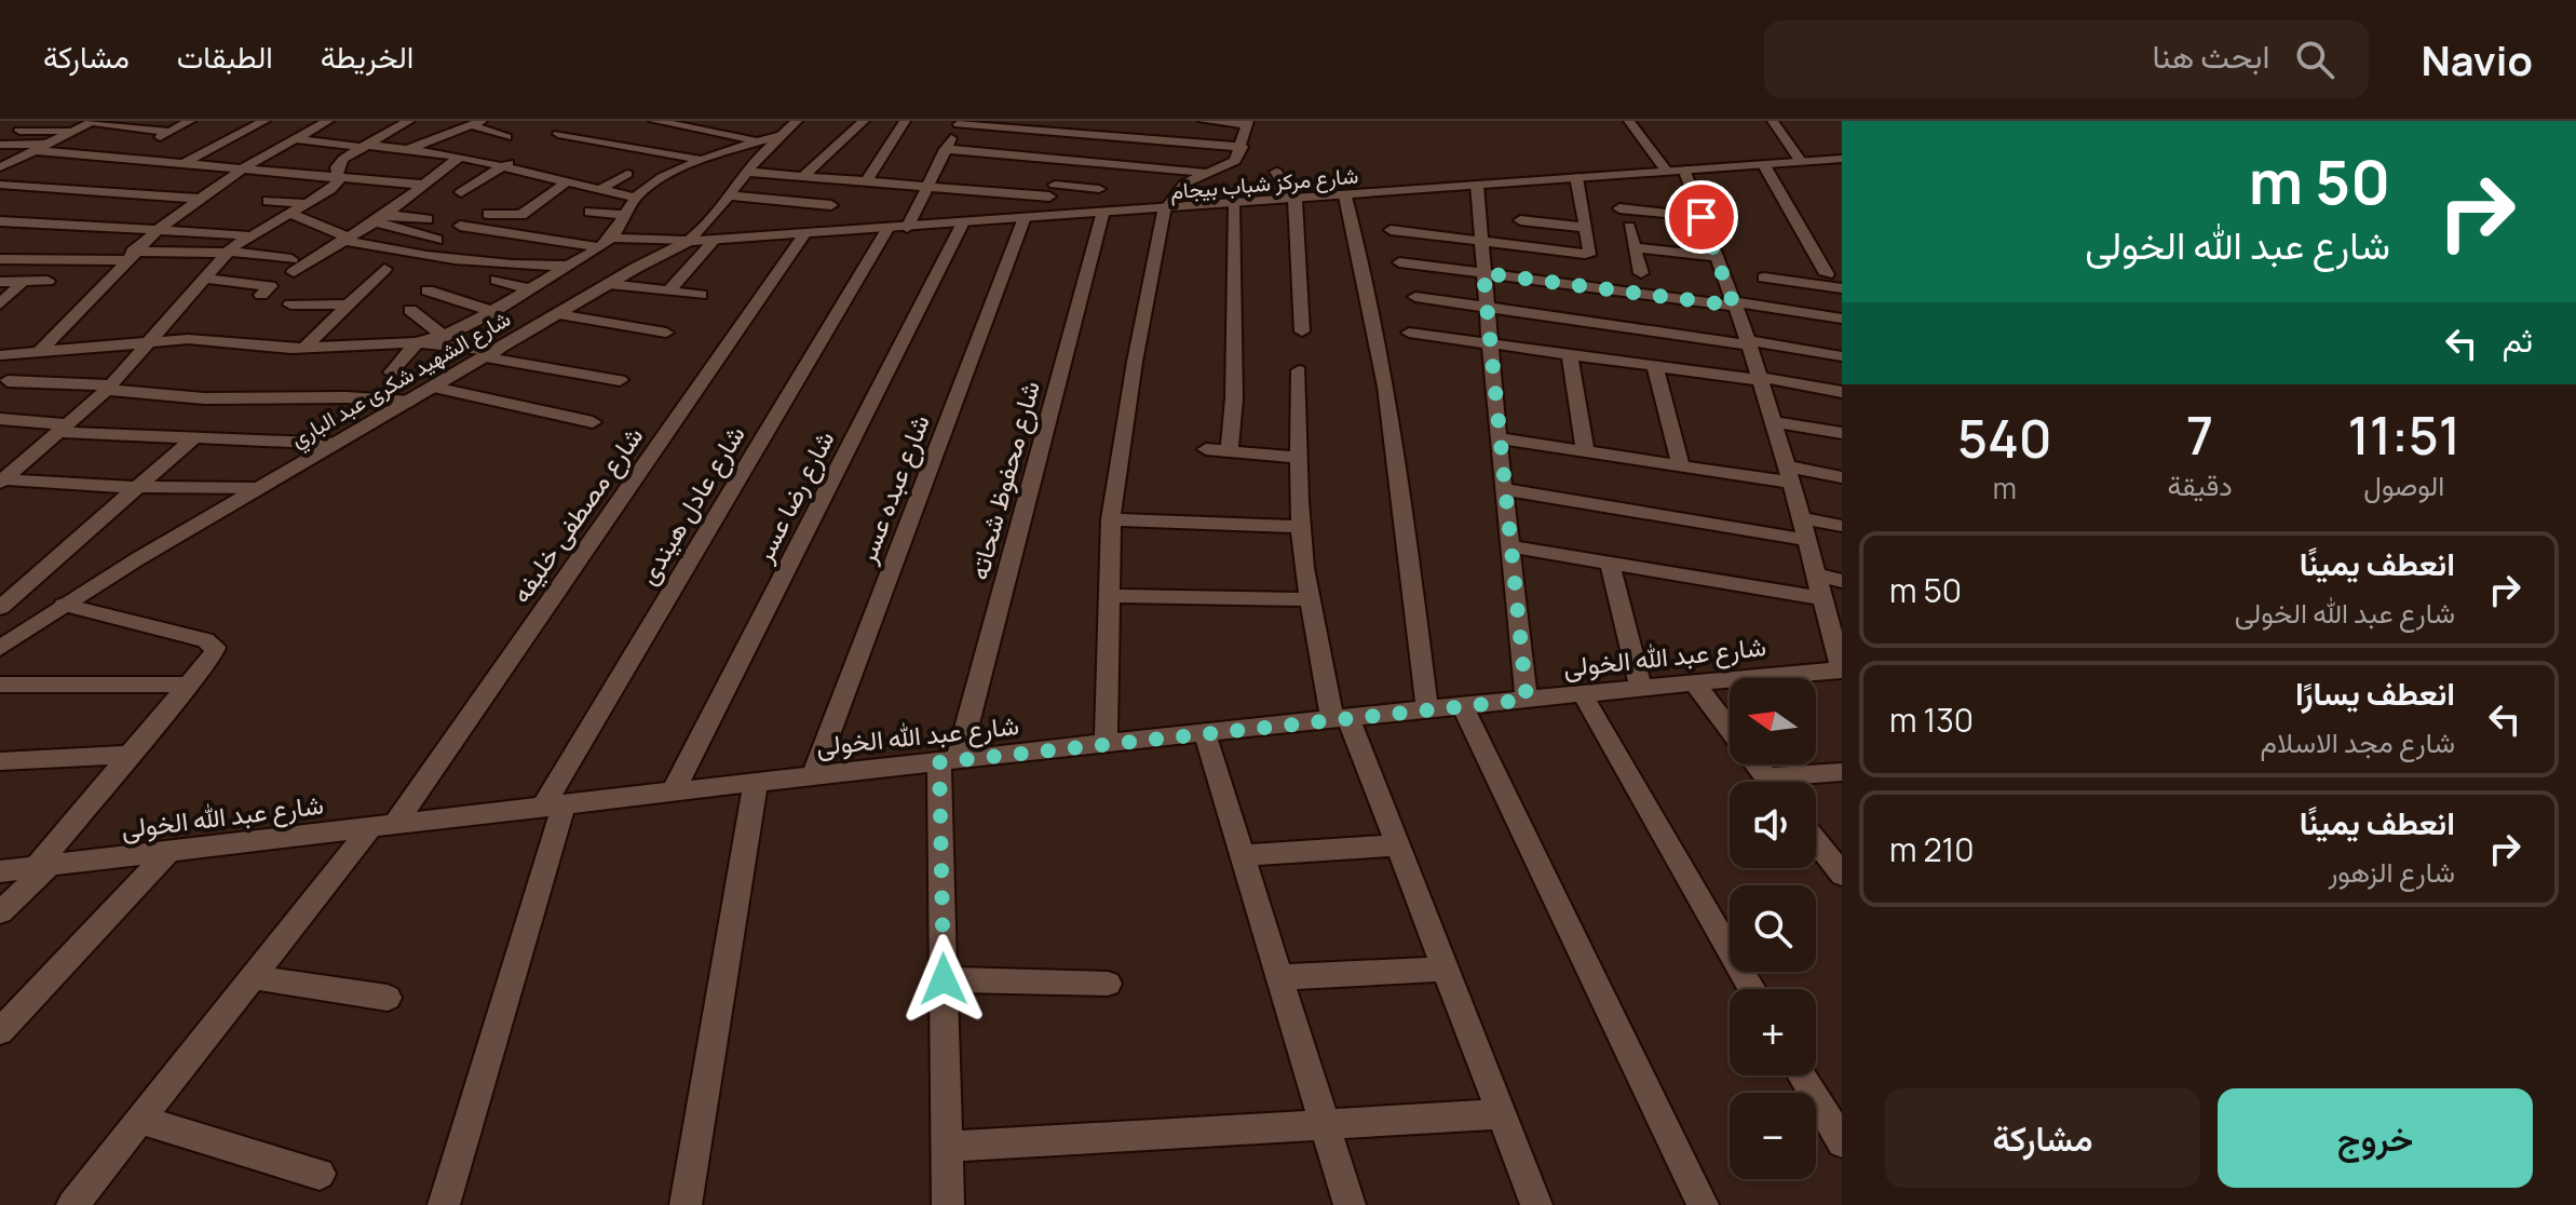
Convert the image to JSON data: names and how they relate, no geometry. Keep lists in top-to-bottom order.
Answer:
{
  "streets": {
    "street": [
      "شارع مركز شباب بيجام",
      "شارع الشهيد شكرى عبد الباري",
      "شارع محفوظ شحاته",
      "شارع عبده عسر",
      "شارع رضا عسر",
      "شارع عادل هيندى",
      "شارع مصطفى خليفه",
      "شارع عبد الله الخولى"
    ]
  },
  "crossings": [
    ["شارع مركز شباب بيجام", "شارع الشهيد شكرى عبد الباري"],
    ["شارع مركز شباب بيجام", "شارع محفوظ شحاته"],
    ["شارع مركز شباب بيجام", "شارع عبده عسر"],
    ["شارع مركز شباب بيجام", "شارع رضا عسر"],
    ["شارع مركز شباب بيجام", "شارع عادل هيندى"],
    ["شارع مركز شباب بيجام", "شارع مصطفى خليفه"],
    ["شارع محفوظ شحاته", "شارع عبد الله الخولى"],
    ["شارع عبده عسر", "شارع عبد الله الخولى"],
    ["شارع رضا عسر", "شارع عبد الله الخولى"],
    ["شارع عادل هيندى", "شارع عبد الله الخولى"],
    ["شارع مصطفى خليفه", "شارع عبد الله الخولى"]
  ],
  "north": "left",
  "page": {
    "header": "Navio",
    "search": "ابحث هنا",
    "nav": ["الخريطة", "الطبقات", "مشاركة"],
    "turn": ["50 m", "شارع عبد الله الخولى"],
    "then": "ثم",
    "eta": [
      "11:51",
      "الوصول",
      "7",
      "دقيقة",
      "540",
      "m"
    ],
    "list": [
      {
        "name": "انعطف يمينًا",
        "note": "شارع عبد الله الخولى",
        "value": "50 m"
      },
      {
        "name": "انعطف يسارًا",
        "note": "شارع مجد الاسلام",
        "value": "130 m"
      },
      {
        "name": "انعطف يمينًا",
        "note": "شارع الزهور",
        "value": "210 m"
      }
    ],
    "map_buttons": ["+", "−"],
    "buttons": ["خروج", "مشاركة"]
  }
}
